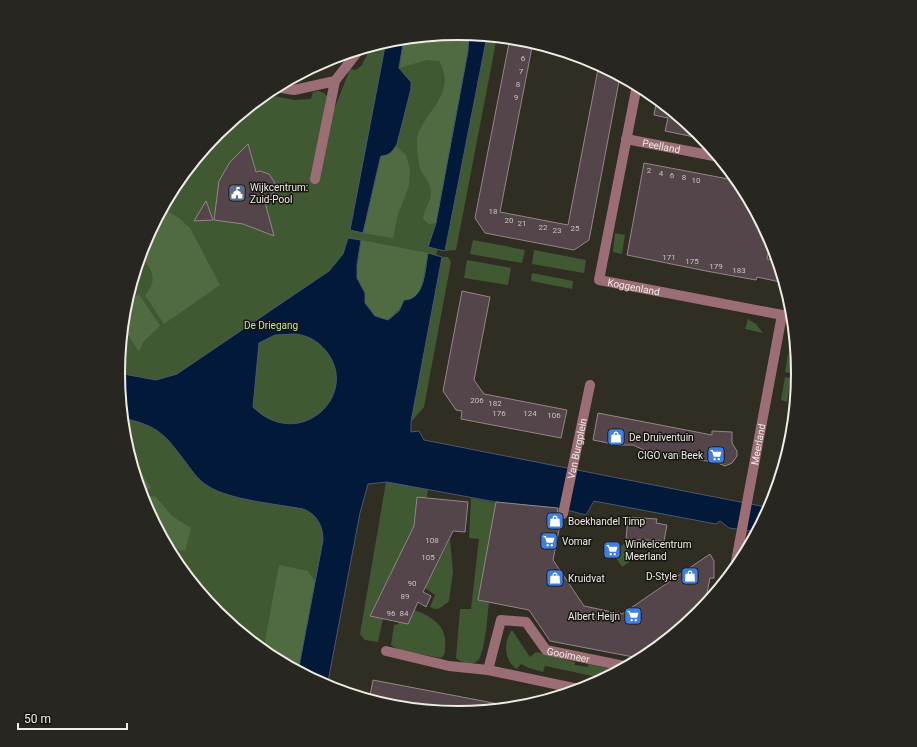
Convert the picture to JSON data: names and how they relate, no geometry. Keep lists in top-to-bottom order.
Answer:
{
  "streets": {
    "street": [
      "Peelland",
      "Koggenland",
      "Meerland",
      "Van Burgplein",
      "Gooimeer"
    ]
  },
  "crossings": [
    ["Peelland", "Koggenland"],
    ["Koggenland", "Meerland"]
  ],
  "parks": ["De Driegang"],
  "places": {
    "public building": ["Wijkcentrum: Zuid-Pool"],
    "shop": [
      "De Druiventuin",
      "Boekhandel Timp",
      "D-Style",
      "Kruidvat"
    ],
    "supermarket": [
      "CIGO van Beek",
      "Vomar",
      "Winkelcentrum Meerland",
      "Albert Heijn"
    ]
  },
  "house_numbers": [
    "6",
    "7",
    "8",
    "9",
    "2",
    "4",
    "6",
    "8",
    "10",
    "18",
    "20",
    "21",
    "22",
    "25",
    "23",
    "171",
    "175",
    "179",
    "183",
    "206",
    "182",
    "176",
    "124",
    "106",
    "108",
    "105",
    "90",
    "89",
    "96",
    "84"
  ],
  "scale_bar": "50 m"
}
